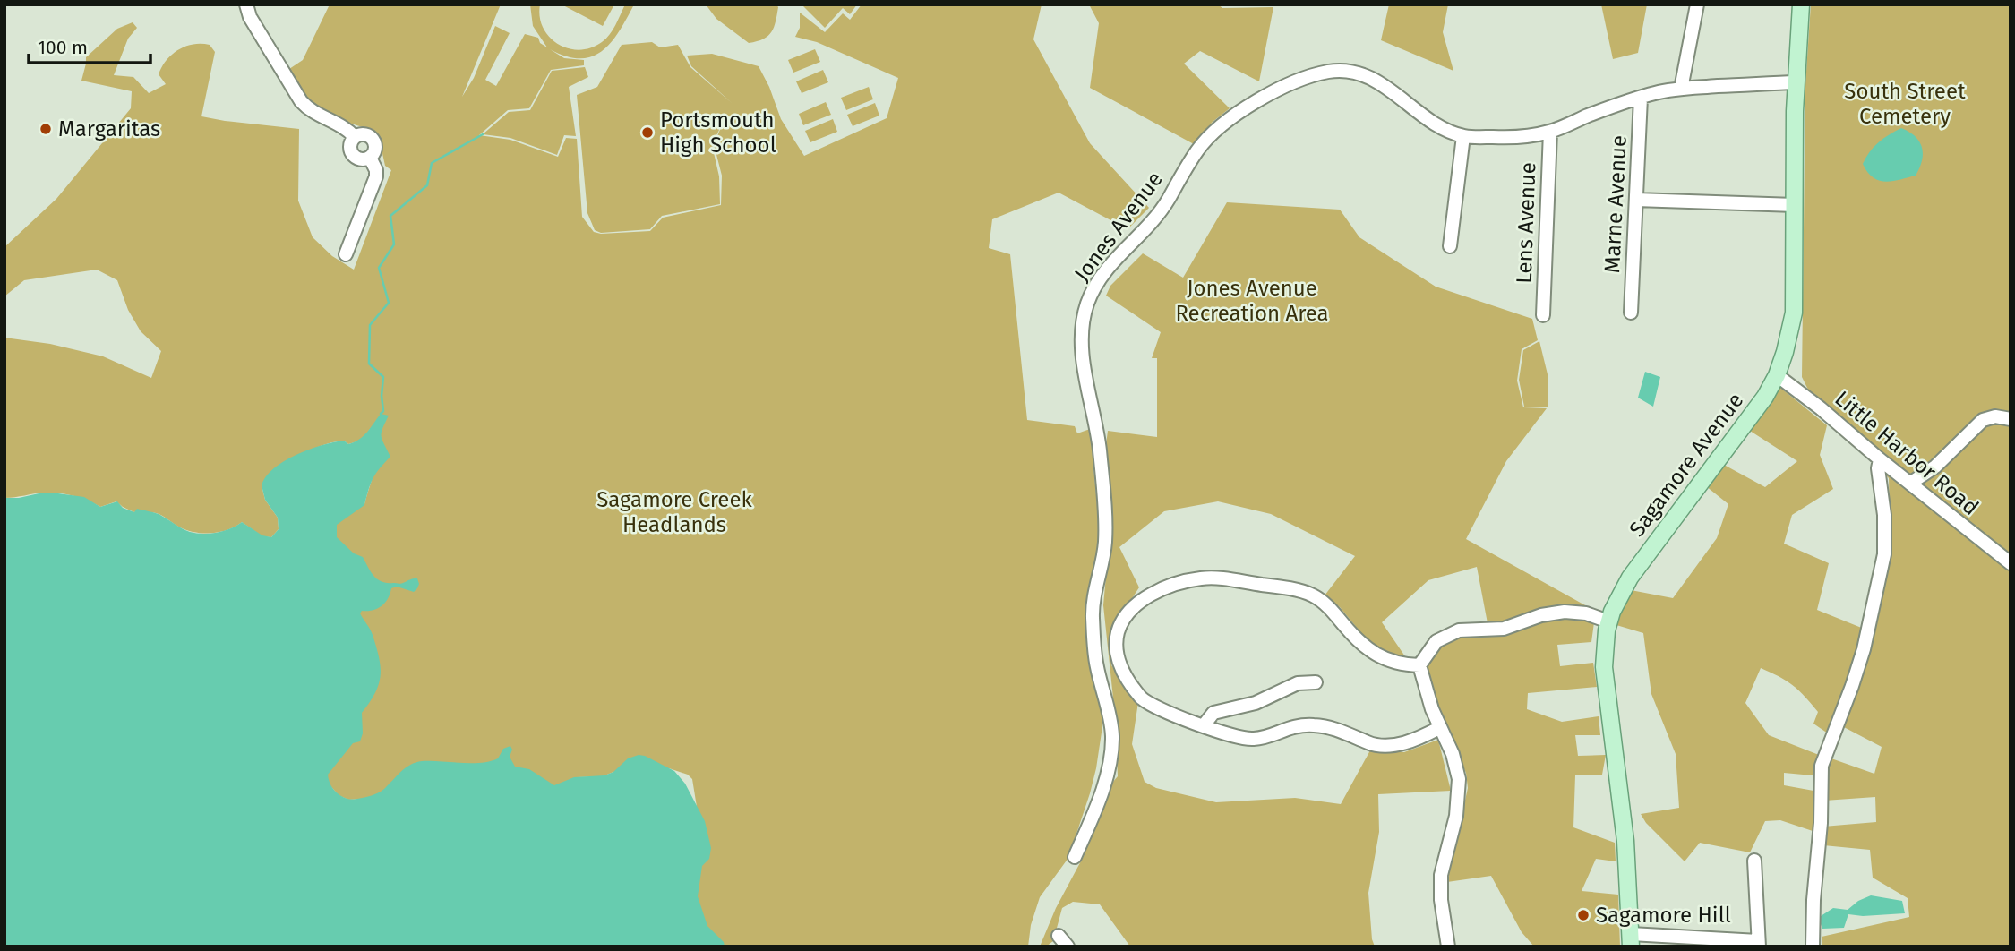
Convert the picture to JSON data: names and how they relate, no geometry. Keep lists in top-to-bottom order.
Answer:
{
  "streets": {
    "main road": ["Sagamore Avenue"],
    "street": [
      "Marne Avenue",
      "Lens Avenue",
      "Jones Avenue",
      "Little Harbor Road"
    ]
  },
  "crossings": [
    ["Marne Avenue", "Jones Avenue"],
    ["Lens Avenue", "Jones Avenue"],
    ["Jones Avenue", "Sagamore Avenue"],
    ["Little Harbor Road", "Sagamore Avenue"]
  ],
  "parks": ["South Street Cemetery", "Jones Avenue Recreation Area", "Sagamore Creek Headlands"],
  "places": ["Margaritas", "Portsmouth High School", "Sagamore Hill"],
  "scale_bar": "100 m"
}
